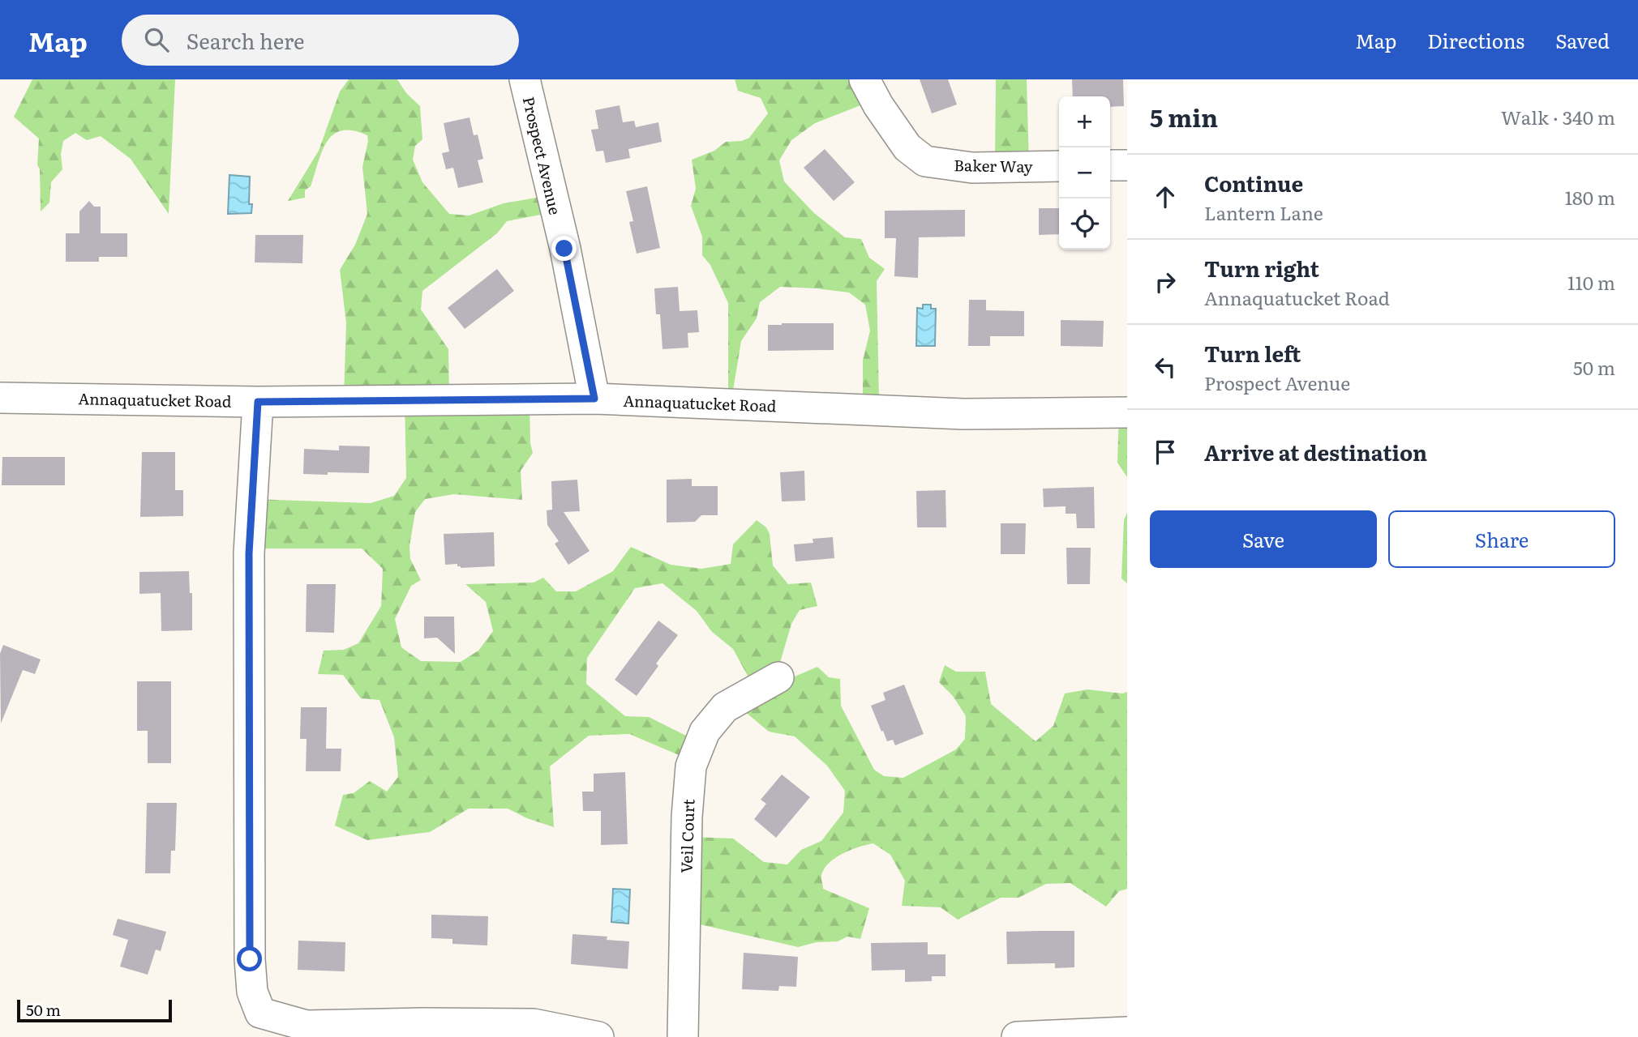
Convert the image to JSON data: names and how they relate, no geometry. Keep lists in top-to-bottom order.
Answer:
{
  "streets": {
    "street": [
      "Prospect Avenue",
      "Baker Way",
      "Annaquatucket Road",
      "Veil Court"
    ]
  },
  "crossings": [
    ["Prospect Avenue", "Annaquatucket Road"]
  ],
  "scale_bar": "50 m",
  "page": {
    "header": "Map",
    "search": "Search here",
    "nav": ["Map", "Directions", "Saved"],
    "heading": ["5 min", "Walk · 340 m"],
    "map_buttons": ["+", "−"],
    "list": [
      ["Continue", "Lantern Lane", "180 m"],
      ["Turn right", "Annaquatucket Road", "110 m"],
      ["Turn left", "Prospect Avenue", "50 m"],
      "Arrive at destination"
    ],
    "buttons": ["Save", "Share"],
    "scale": "50 m"
  }
}
